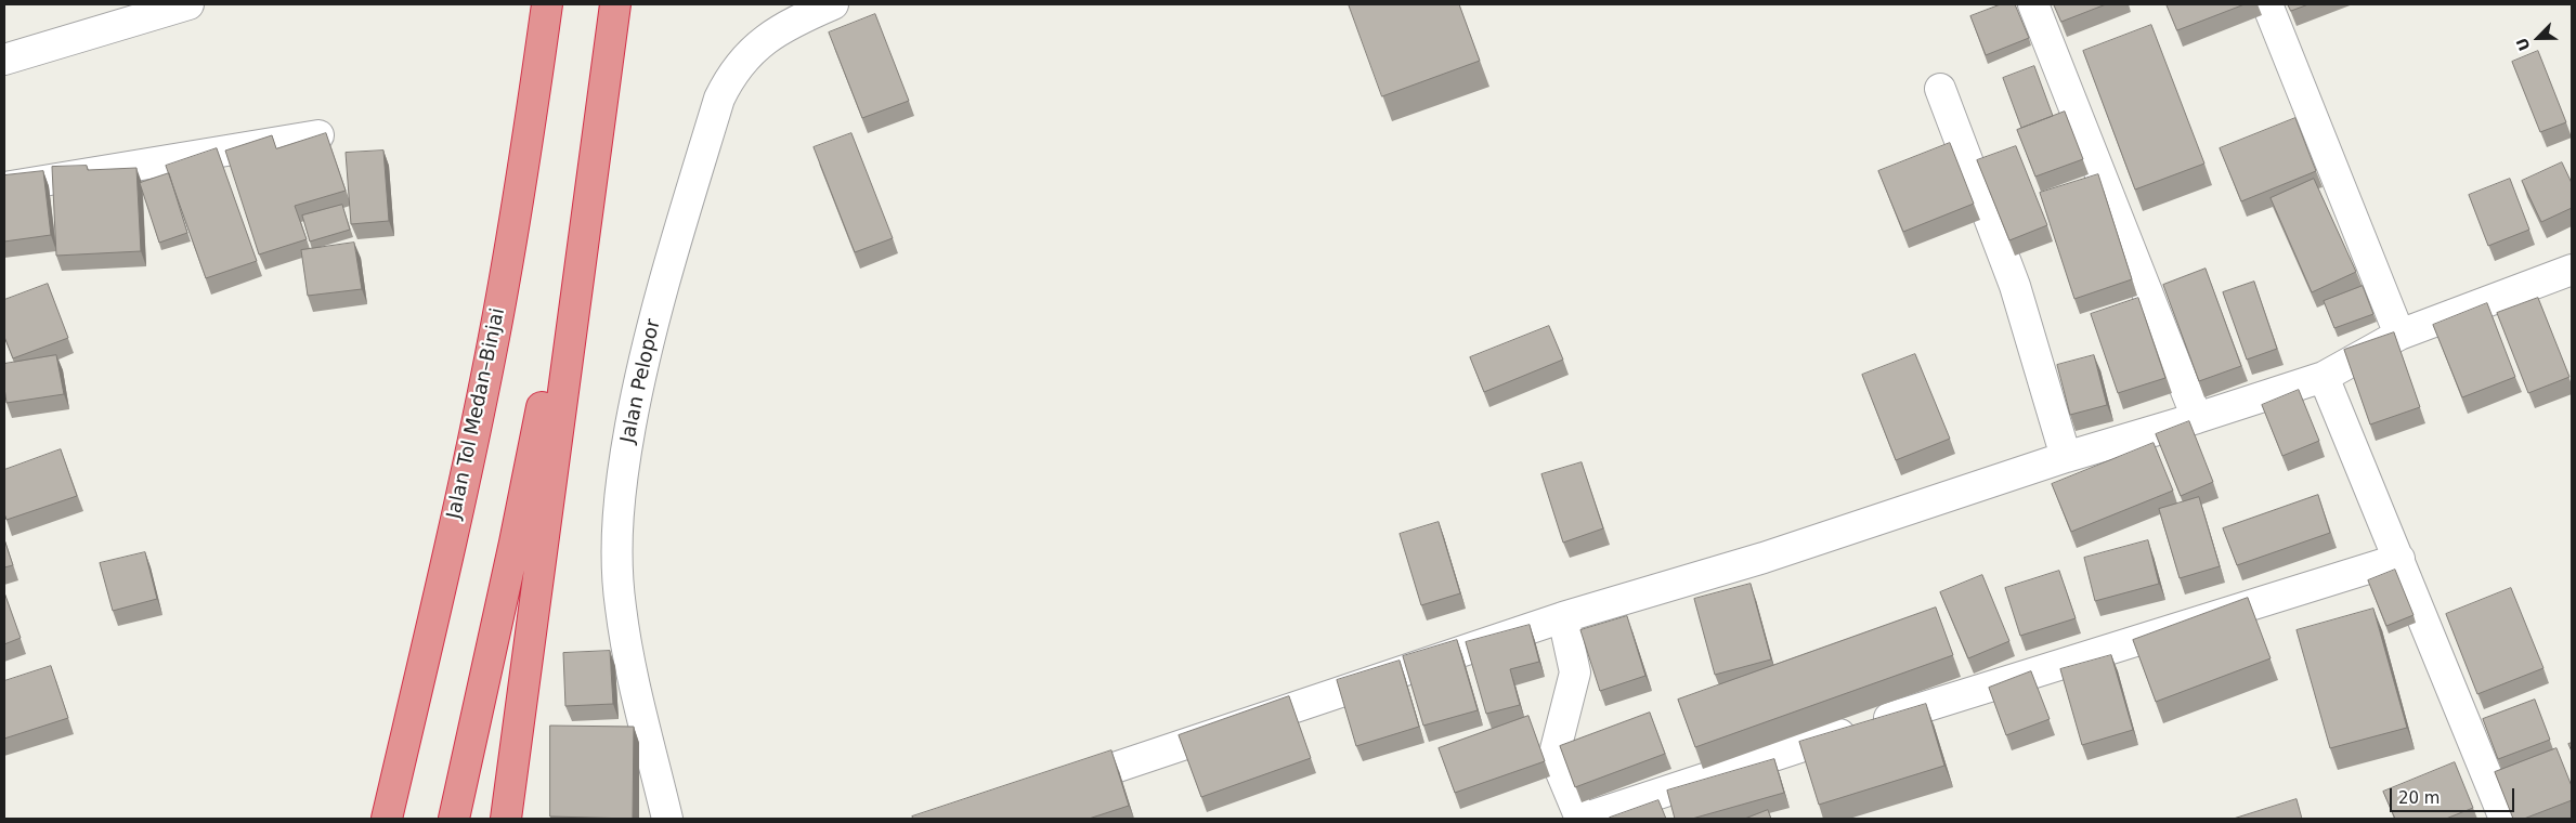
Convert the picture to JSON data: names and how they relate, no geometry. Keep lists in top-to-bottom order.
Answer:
{
  "streets": {
    "highway": ["Jalan Tol Medan–Binjai"],
    "street": ["Jalan Pelopor"]
  },
  "scale_bar": "20 m",
  "north": "bottom left"
}
